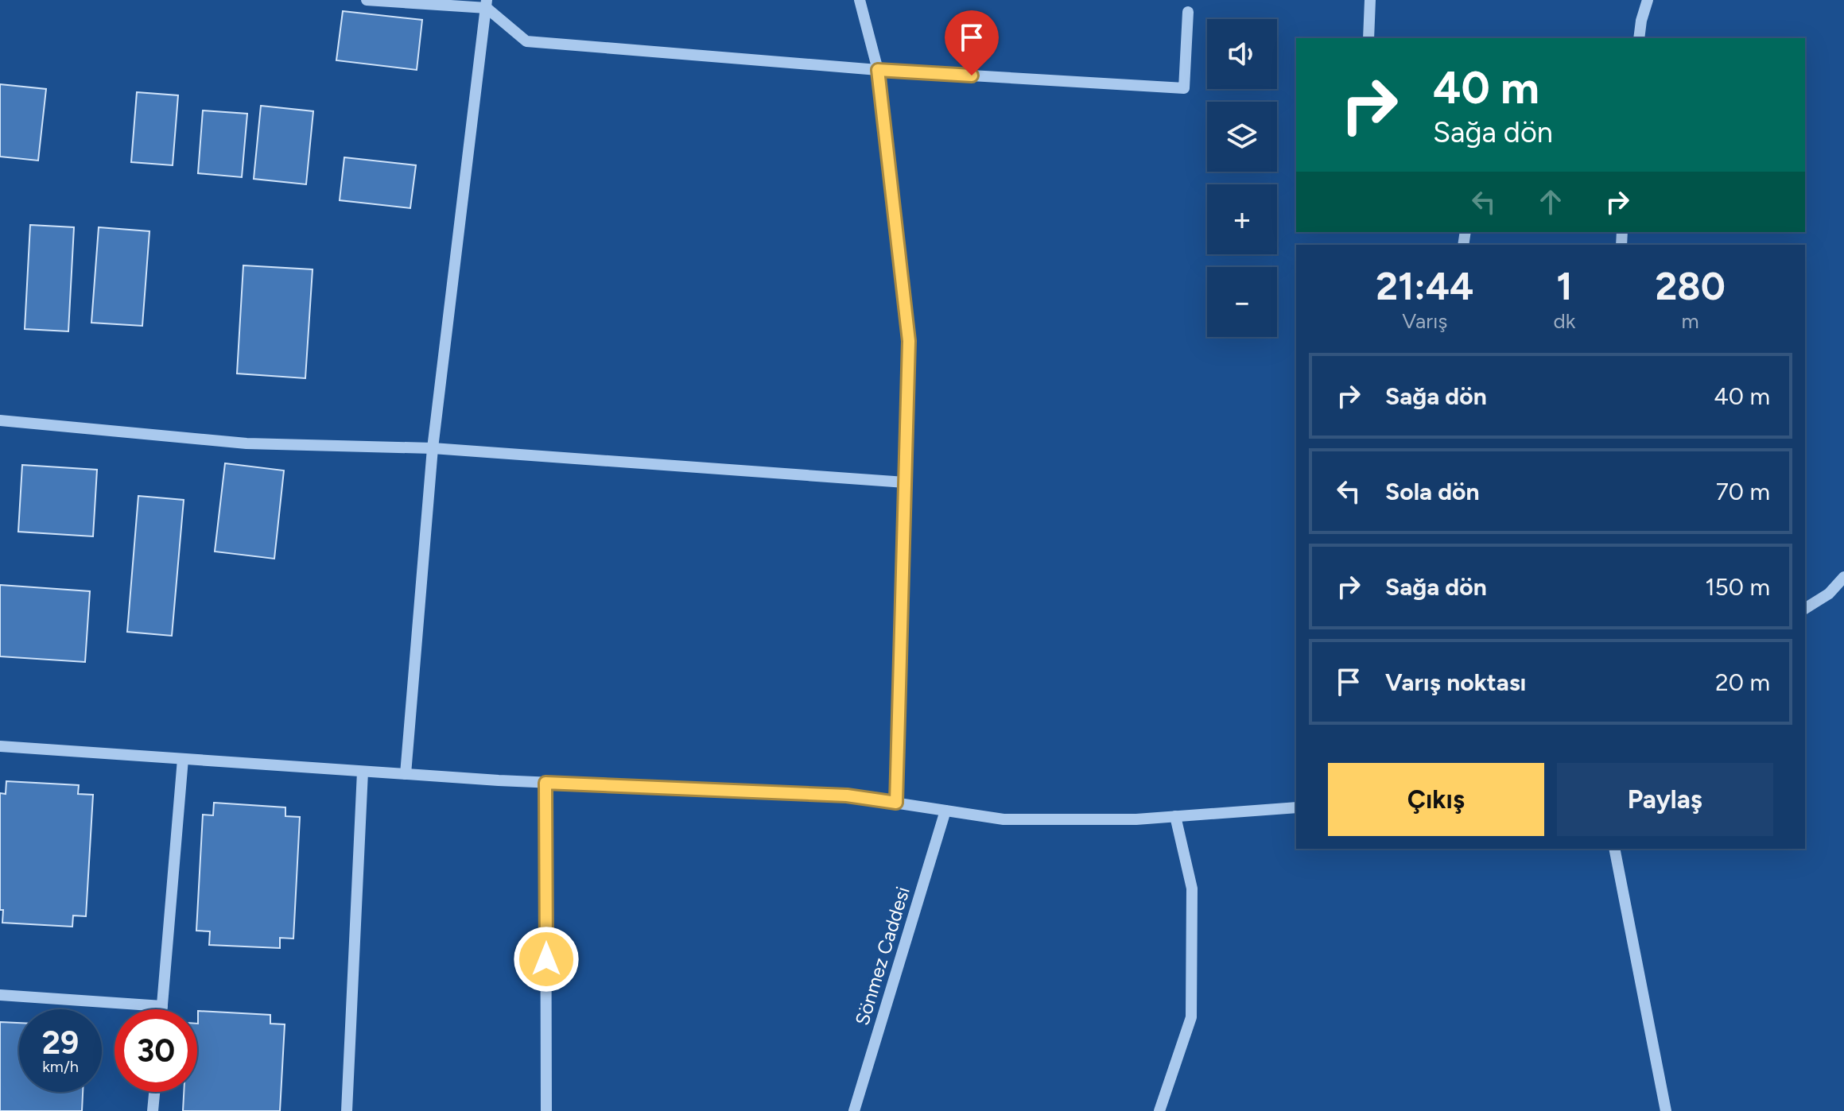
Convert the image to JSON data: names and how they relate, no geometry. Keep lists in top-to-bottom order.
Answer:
{
  "streets": {
    "street": ["Sönmez Caddesi"]
  },
  "page": {
    "map_buttons": ["+", "−"],
    "turn": ["40 m", "Sağa dön"],
    "eta": [
      "21:44",
      "Varış",
      "1",
      "dk",
      "280",
      "m"
    ],
    "list": [
      {
        "name": "Sağa dön",
        "value": "40 m"
      },
      {
        "name": "Sola dön",
        "value": "70 m"
      },
      {
        "name": "Sağa dön",
        "value": "150 m"
      },
      {
        "name": "Varış noktası",
        "value": "20 m"
      }
    ],
    "buttons": ["Çıkış", "Paylaş"],
    "speed": "29 km/h",
    "limit": "30"
  }
}
